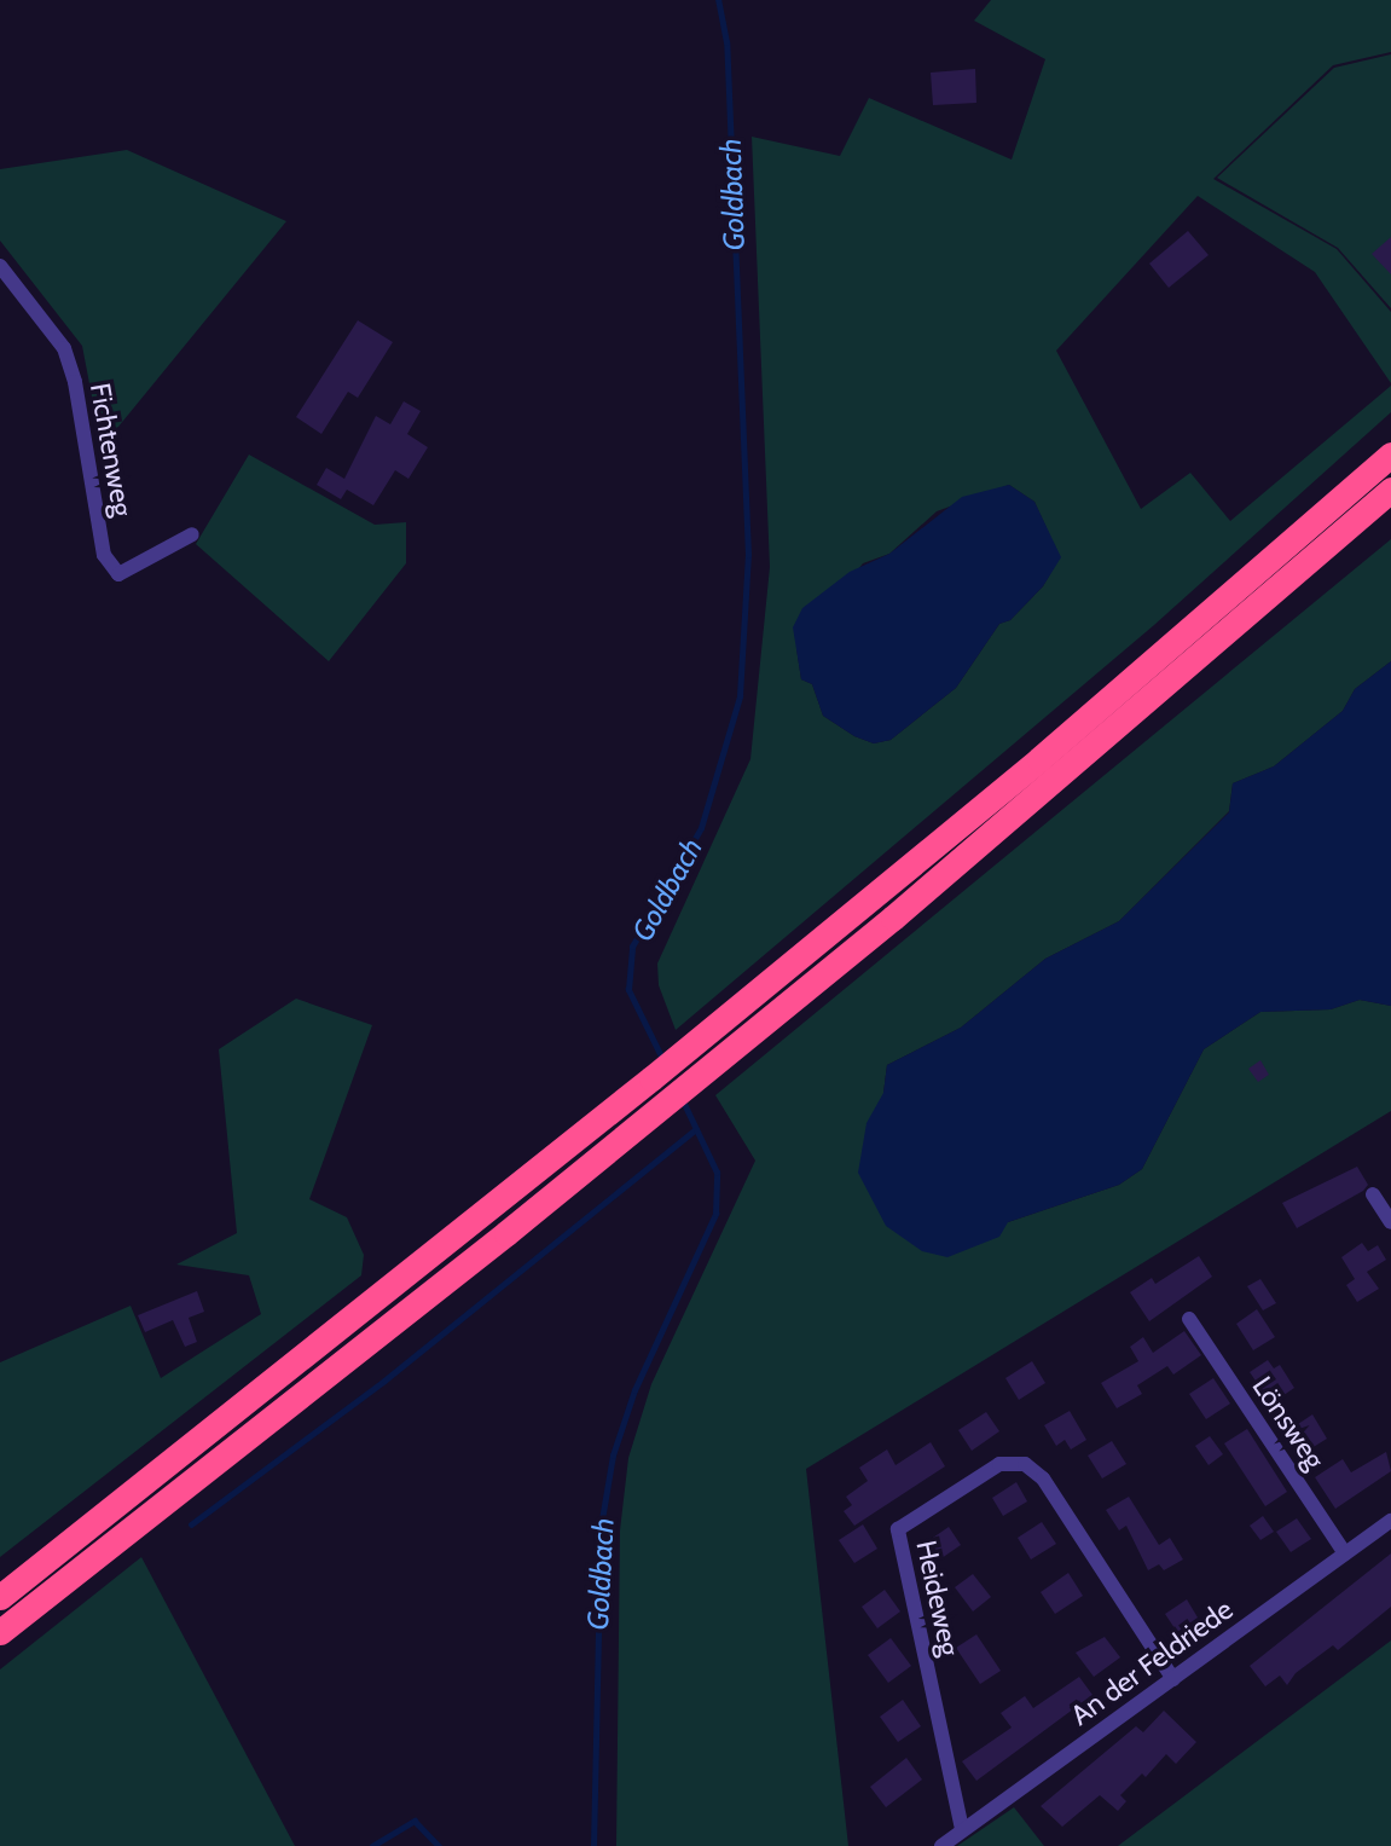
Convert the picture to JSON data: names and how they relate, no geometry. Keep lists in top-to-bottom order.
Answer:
{
  "streets": {
    "street": [
      "Fichtenweg",
      "Lönsweg",
      "Heideweg",
      "An der Feldriede"
    ]
  },
  "crossings": [
    ["Lönsweg", "An der Feldriede"],
    ["Heideweg", "An der Feldriede"]
  ],
  "water": ["Goldbach"]
}
